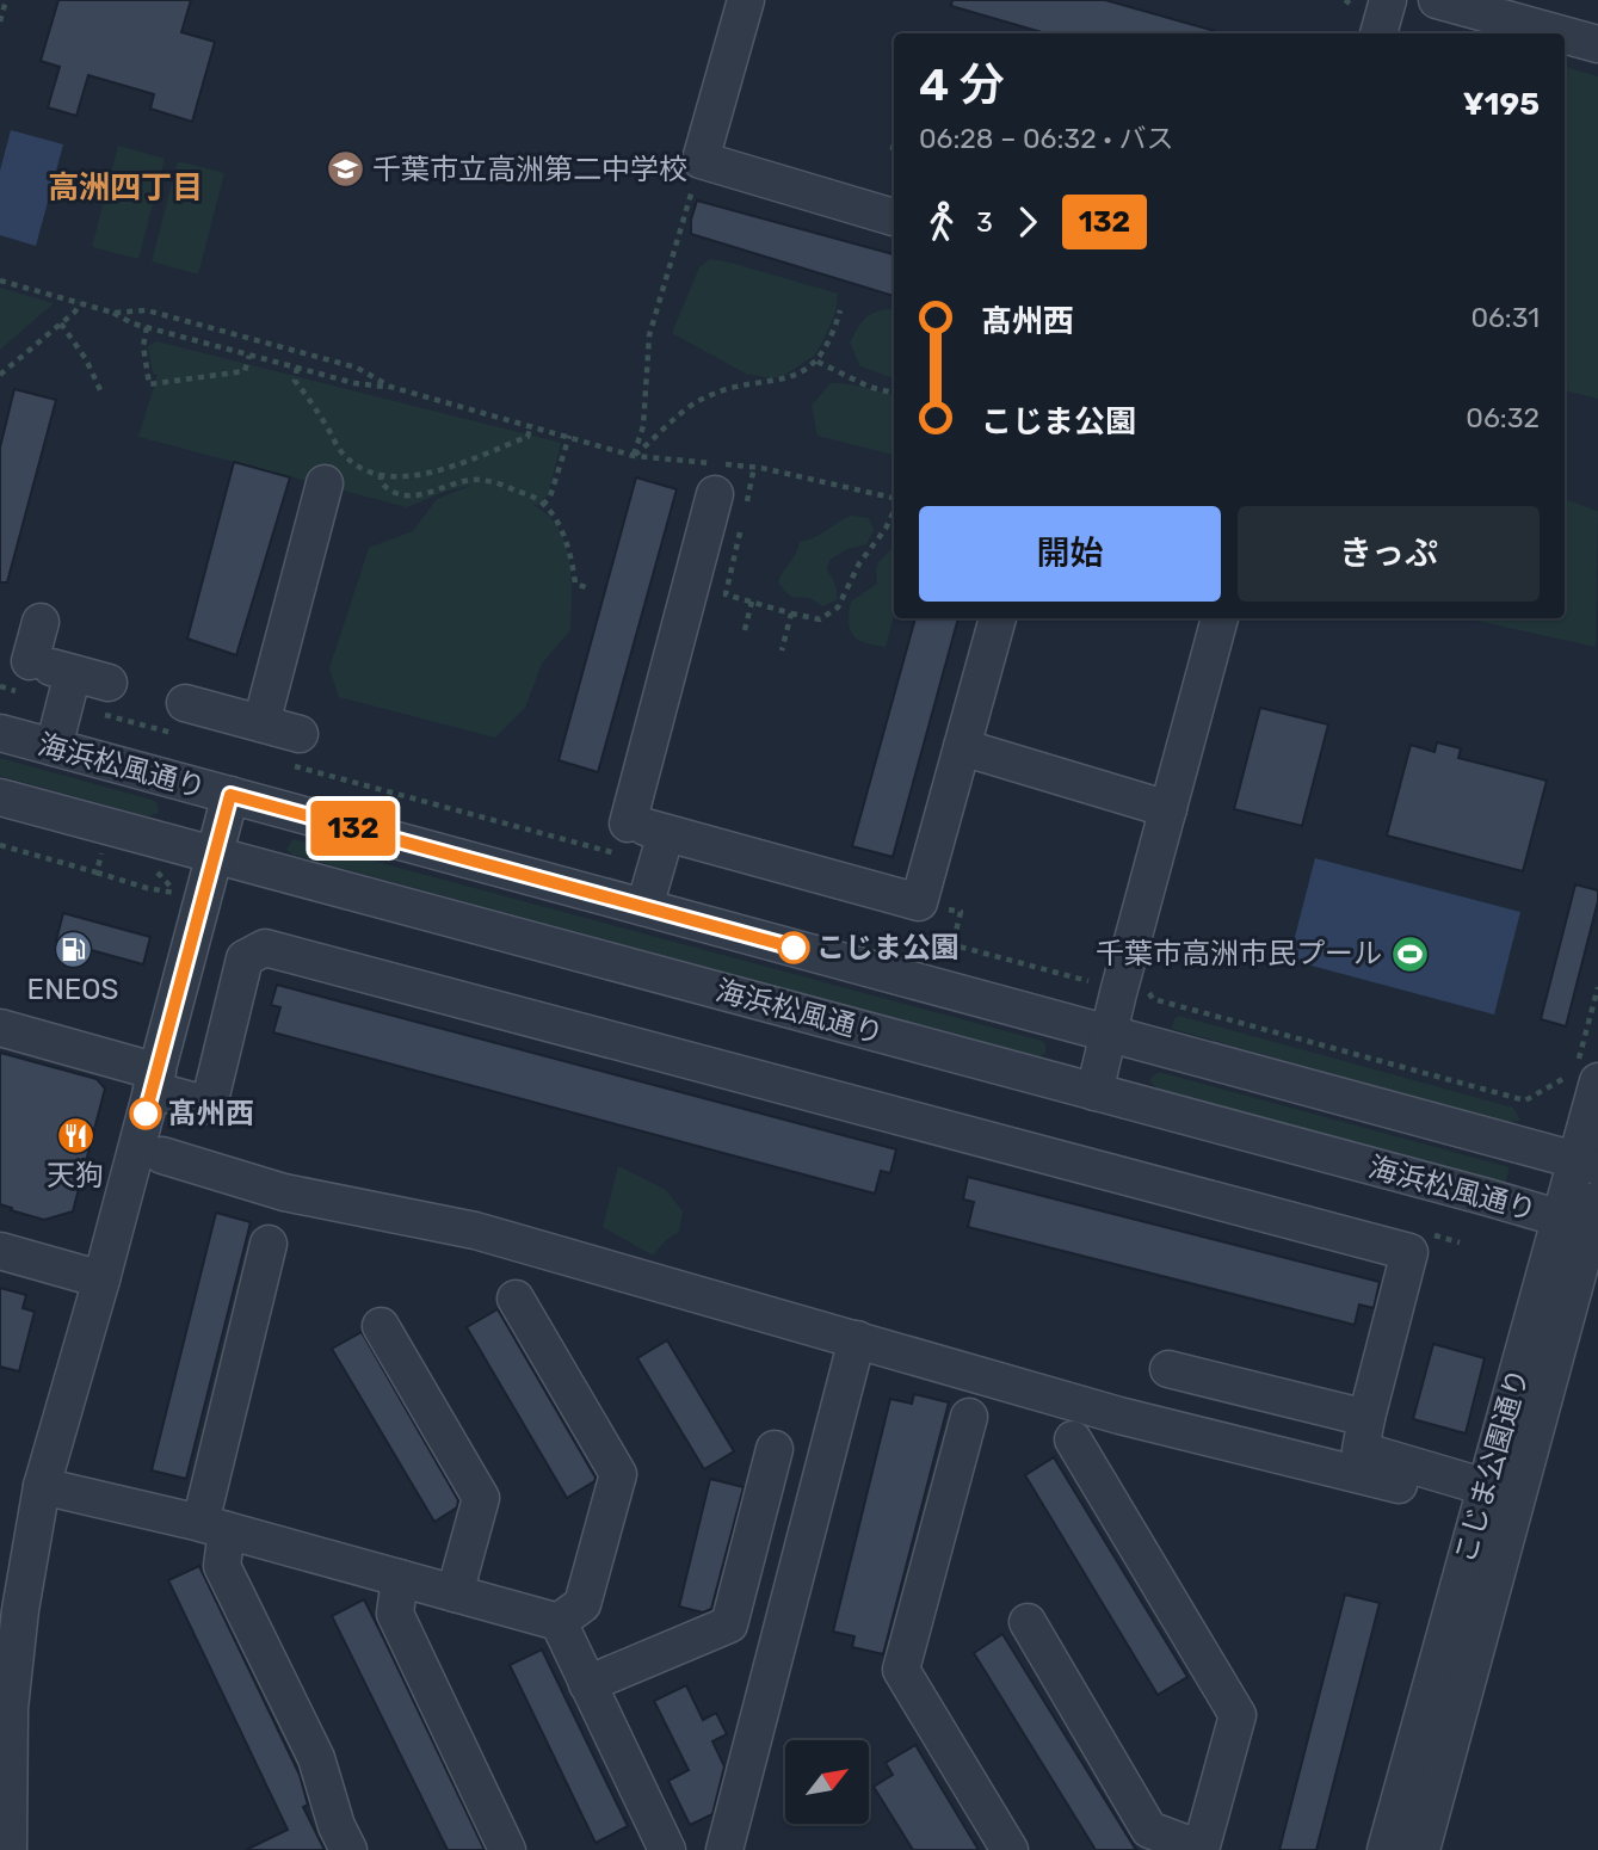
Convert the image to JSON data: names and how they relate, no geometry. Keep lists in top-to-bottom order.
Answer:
{
  "streets": {
    "street": ["海浜松風通り", "こじま公園通り"]
  },
  "crossings": [
    ["海浜松風通り", "こじま公園通り"]
  ],
  "districts": ["高洲四丁目"],
  "places": {
    "school or university": ["千葉市立高洲第二中学校"],
    "other": ["こじま公園", "髙州西"],
    "fuel station": ["ENEOS"],
    "sports": ["千葉市高洲市民プール"],
    "restaurant": ["天狗"]
  },
  "lines": ["bus line 132"],
  "north": "top right",
  "page": {
    "on_map": "132",
    "heading": ["4 分", "06:28 – 06:32 · バス", "¥195"],
    "legs": ["3", "132"],
    "list": [
      {
        "name": "髙州西",
        "value": "06:31"
      },
      {
        "name": "こじま公園",
        "value": "06:32"
      }
    ],
    "buttons": ["開始", "きっぷ"]
  }
}
